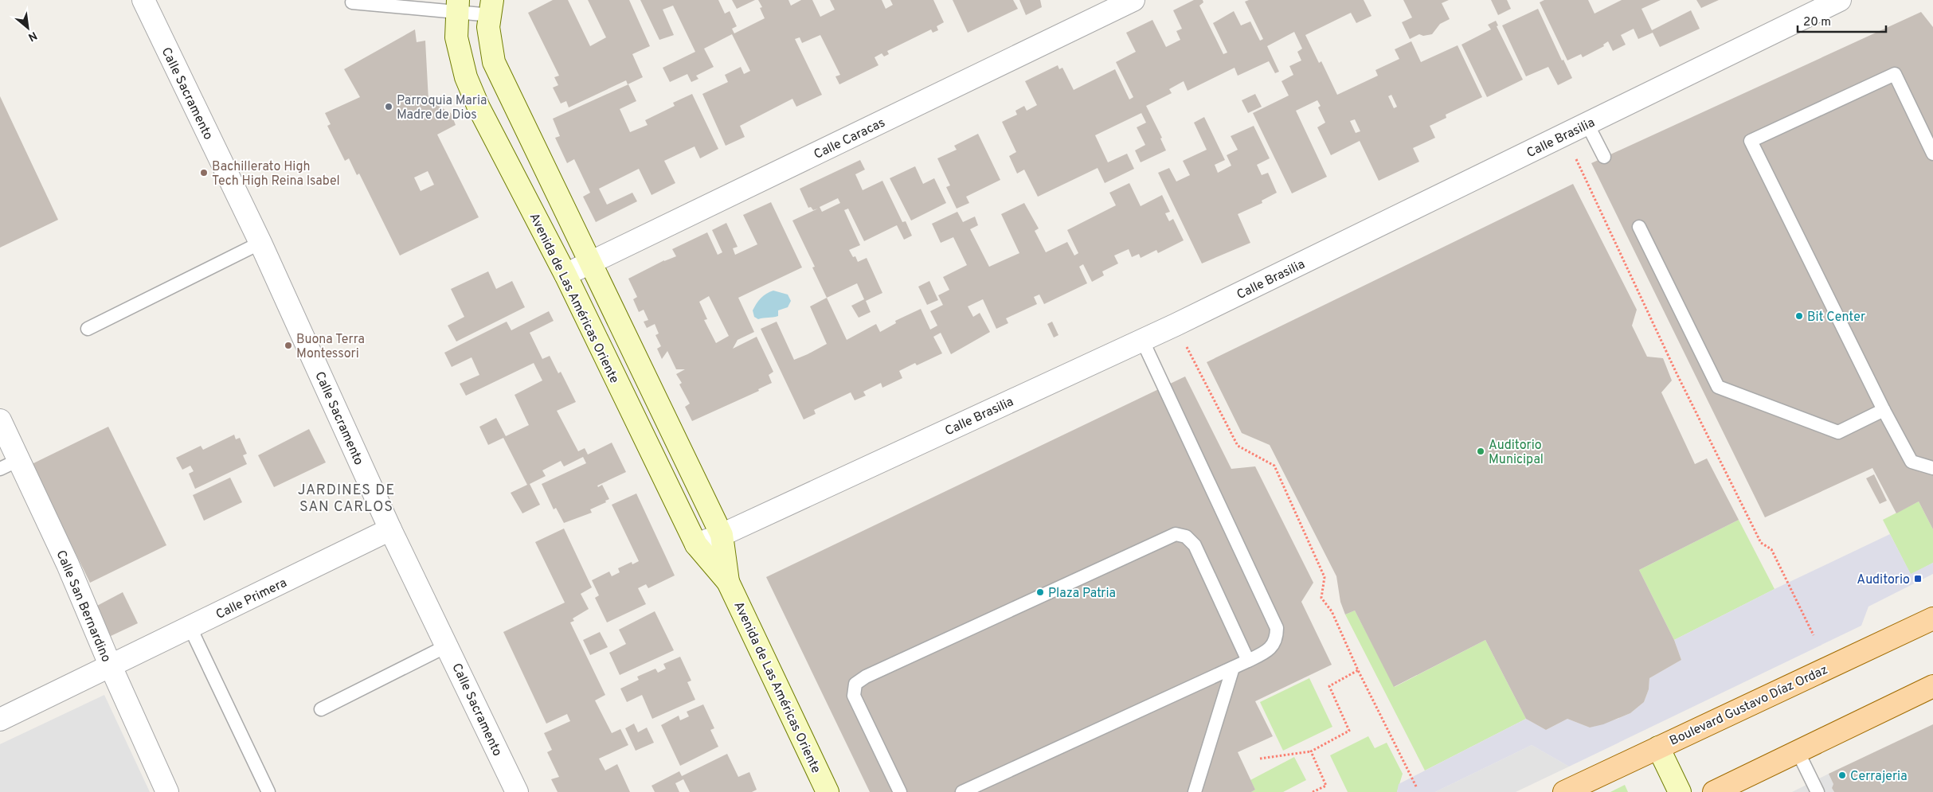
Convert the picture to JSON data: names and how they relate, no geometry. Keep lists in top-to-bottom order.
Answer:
{
  "streets": {
    "main road": ["Boulevard Gustavo Díaz Ordaz"],
    "street": [
      "Calle Sacramento",
      "Calle Brasilia",
      "Calle Caracas",
      "Avenida de Las Américas Oriente",
      "Calle Primera",
      "Calle San Bernardino"
    ]
  },
  "crossings": [
    ["Calle Sacramento", "Calle Primera"],
    ["Calle Brasilia", "Avenida de Las Américas Oriente"],
    ["Calle Caracas", "Avenida de Las Américas Oriente"],
    ["Calle Primera", "Calle San Bernardino"]
  ],
  "districts": ["JARDINES DE SAN CARLOS"],
  "places": {
    "other": [
      "Parroquia Maria Madre de Dios",
      "Bachillerato High Tech High Reina Isabel",
      "Bit Center",
      "Buona Terra Montessori",
      "Auditorio Municipal",
      "Plaza Patria",
      "Cerrajeria"
    ],
    "transit": ["Auditorio"]
  },
  "scale_bar": "20 m",
  "north": "bottom right"
}
